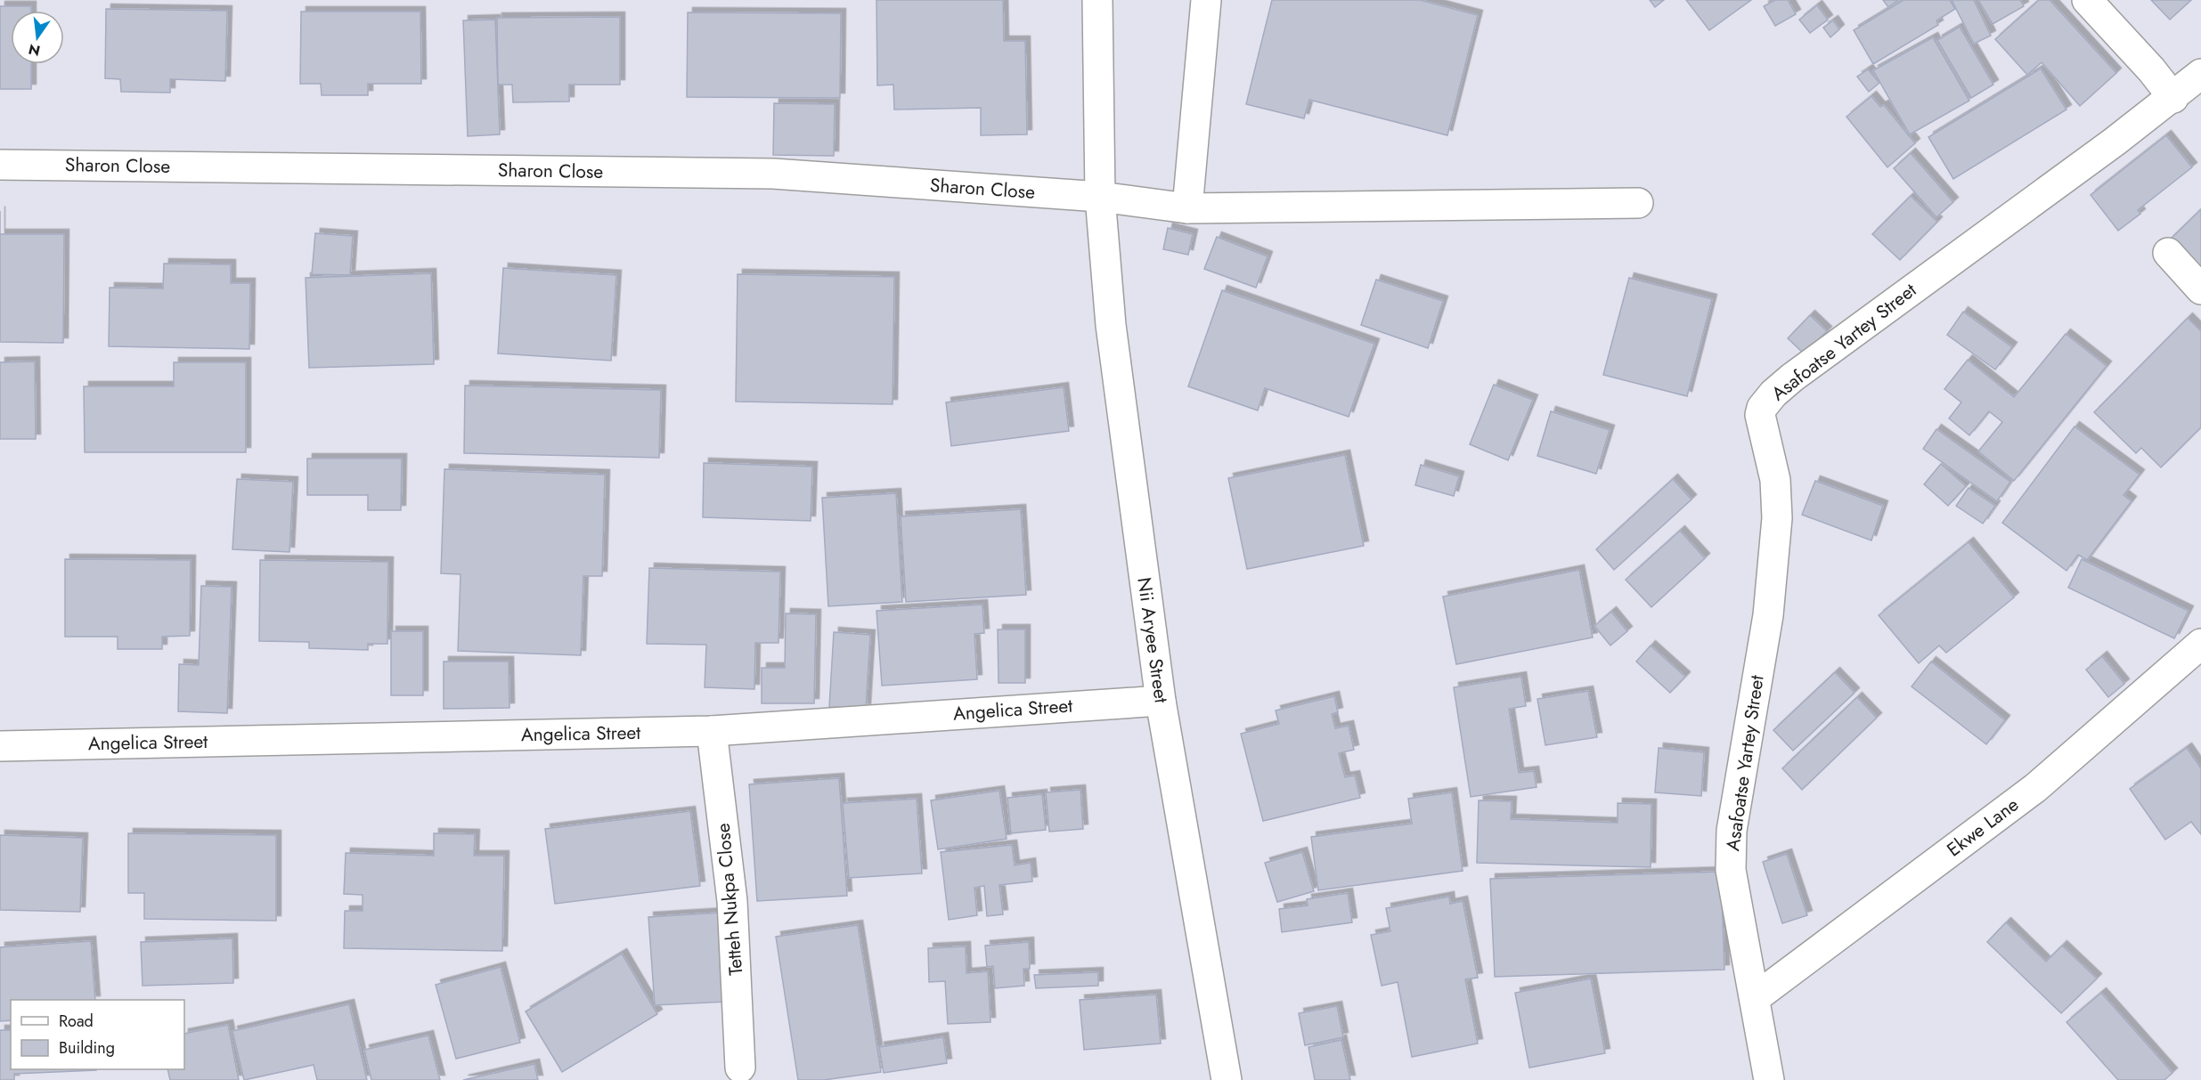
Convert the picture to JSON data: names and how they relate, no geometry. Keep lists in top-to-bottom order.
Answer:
{
  "streets": {
    "street": [
      "Sharon Close",
      "Asafoatse Yartey Street",
      "Nii Aryee Street",
      "Angelica Street",
      "Ekwe Lane",
      "Tetteh Nukpa Close"
    ]
  },
  "crossings": [
    ["Sharon Close", "Nii Aryee Street"],
    ["Asafoatse Yartey Street", "Ekwe Lane"],
    ["Nii Aryee Street", "Angelica Street"],
    ["Angelica Street", "Tetteh Nukpa Close"]
  ],
  "legend": ["Road", "Building"],
  "north": "bottom"
}
